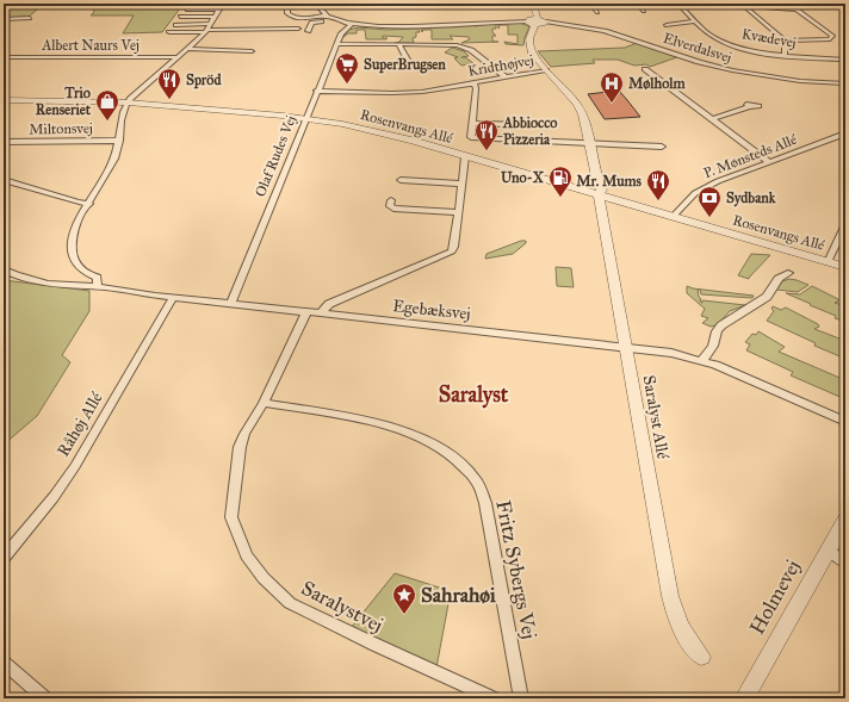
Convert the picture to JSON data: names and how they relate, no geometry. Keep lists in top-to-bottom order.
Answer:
{
  "streets": {
    "street": [
      "Kvædevej",
      "Albert Naurs Vej",
      "Elverdalsvej",
      "Kridthøjvej",
      "Rosenvangs Allé",
      "Miltonsvej",
      "Olaf Rudes Vej",
      "P. Mønsteds Allé",
      "Egebæksvej",
      "Saralyst Allé",
      "Råhøj Allé",
      "Fritz Sybergs Vej",
      "Holmevej",
      "Saralystvej"
    ]
  },
  "crossings": [
    ["Kridthøjvej", "Olaf Rudes Vej"],
    ["Kridthøjvej", "Saralyst Allé"],
    ["Rosenvangs Allé", "Olaf Rudes Vej"],
    ["Rosenvangs Allé", "P. Mønsteds Allé"],
    ["Rosenvangs Allé", "Saralyst Allé"],
    ["Olaf Rudes Vej", "Egebæksvej"],
    ["Egebæksvej", "Saralyst Allé"],
    ["Egebæksvej", "Råhøj Allé"],
    ["Egebæksvej", "Saralystvej"],
    ["Fritz Sybergs Vej", "Saralystvej"]
  ],
  "districts": ["Saralyst"],
  "places": {
    "supermarket": ["SuperBrugsen"],
    "restaurant": ["Spröd", "Abbiocco Pizzeria", "Mr. Mums"],
    "hospital": ["Mølholm"],
    "shop": ["Trio Renseriet"],
    "fuel station": ["Uno-X"],
    "bank": ["Sydbank"],
    "place": ["Sahrahøi"]
  }
}
